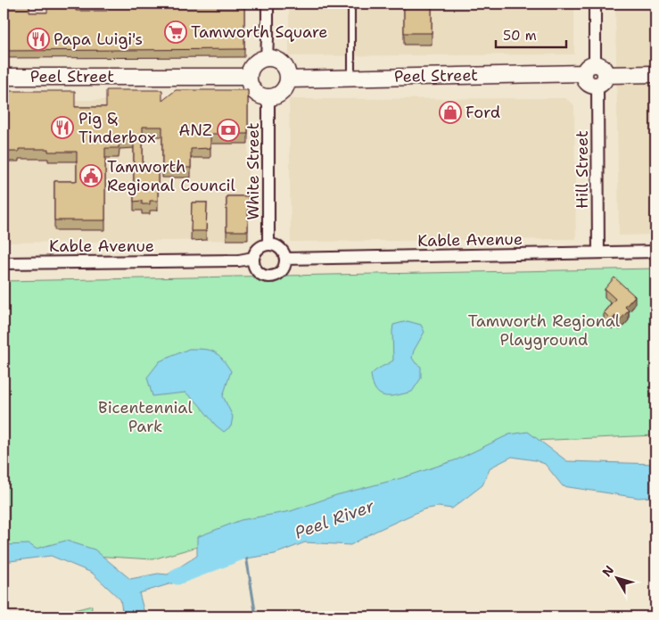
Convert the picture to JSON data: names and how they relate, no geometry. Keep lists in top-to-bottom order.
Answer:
{
  "streets": {
    "main road": ["Peel Street"],
    "street": ["Hill Street", "White Street", "Kable Avenue"]
  },
  "crossings": [
    ["Peel Street", "Hill Street"],
    ["Peel Street", "White Street"],
    ["Hill Street", "Kable Avenue"],
    ["White Street", "Kable Avenue"]
  ],
  "water": ["Peel River"],
  "parks": ["Tamworth Regional Playground", "Bicentennial Park"],
  "places": {
    "supermarket": ["Tamworth Square"],
    "restaurant": ["Papa Luigi's", "Pig & Tinderbox"],
    "shop": ["Ford"],
    "bank": ["ANZ"],
    "public building": ["Tamworth Regional Council"]
  },
  "scale_bar": "50 m",
  "north": "top left"
}
